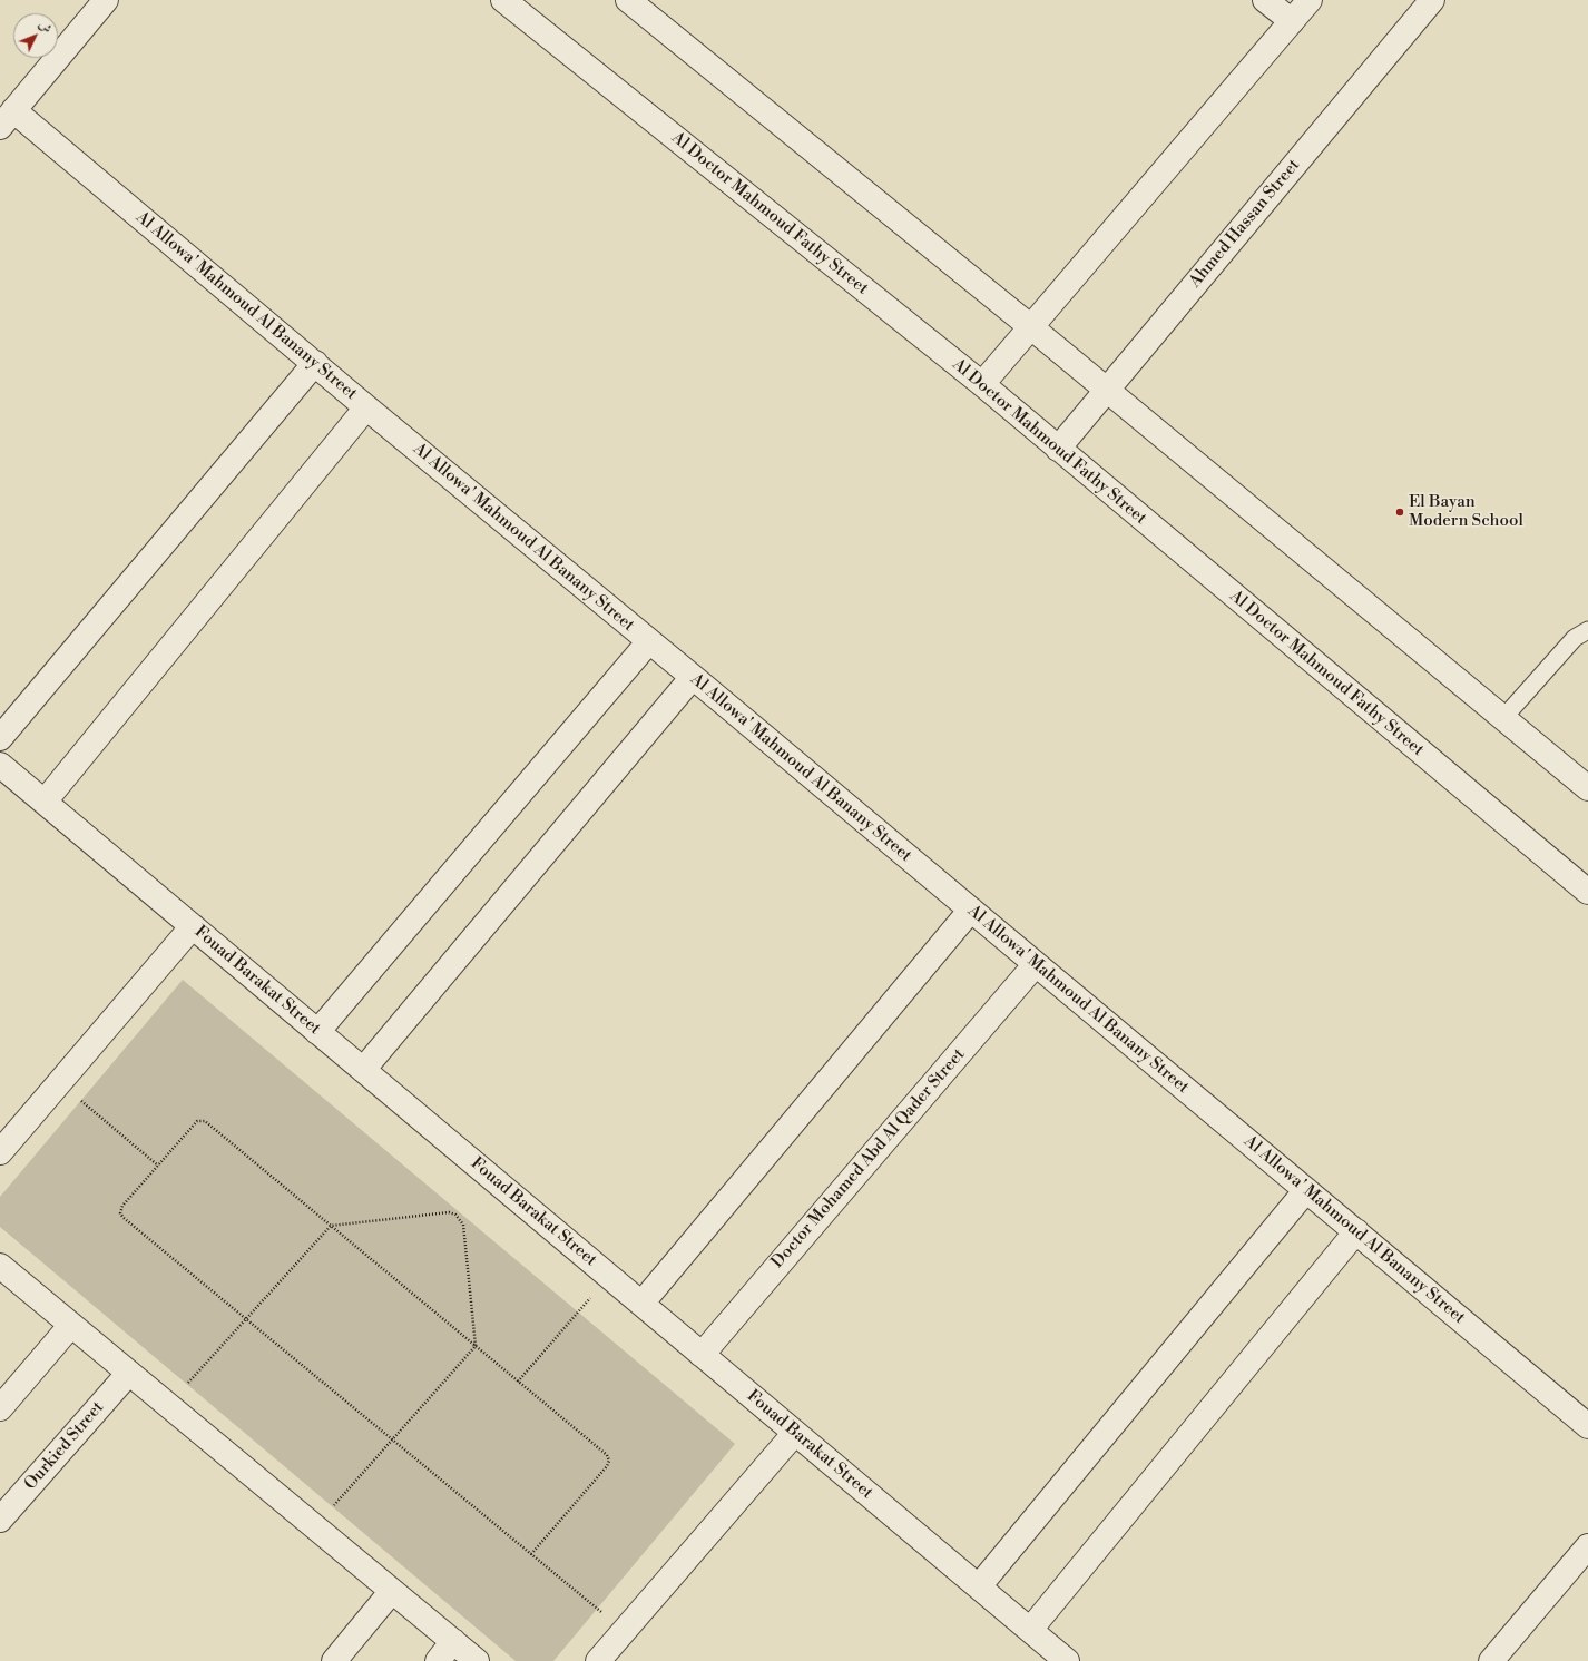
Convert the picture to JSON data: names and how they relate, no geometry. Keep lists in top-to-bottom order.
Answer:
{
  "streets": {
    "street": [
      "Al Doctor Mahmoud Fathy Street",
      "Ahmed Hassan Street",
      "Al Allowa' Mahmoud Al Banany Street",
      "Fouad Barakat Street",
      "Doctor Mohamed Abd Al Qader Street",
      "Ourkied Street"
    ]
  },
  "crossings": [
    ["Al Doctor Mahmoud Fathy Street", "Ahmed Hassan Street"],
    ["Al Allowa' Mahmoud Al Banany Street", "Doctor Mohamed Abd Al Qader Street"],
    ["Fouad Barakat Street", "Doctor Mohamed Abd Al Qader Street"]
  ],
  "places": ["El Bayan Modern School"],
  "north": "top right"
}
